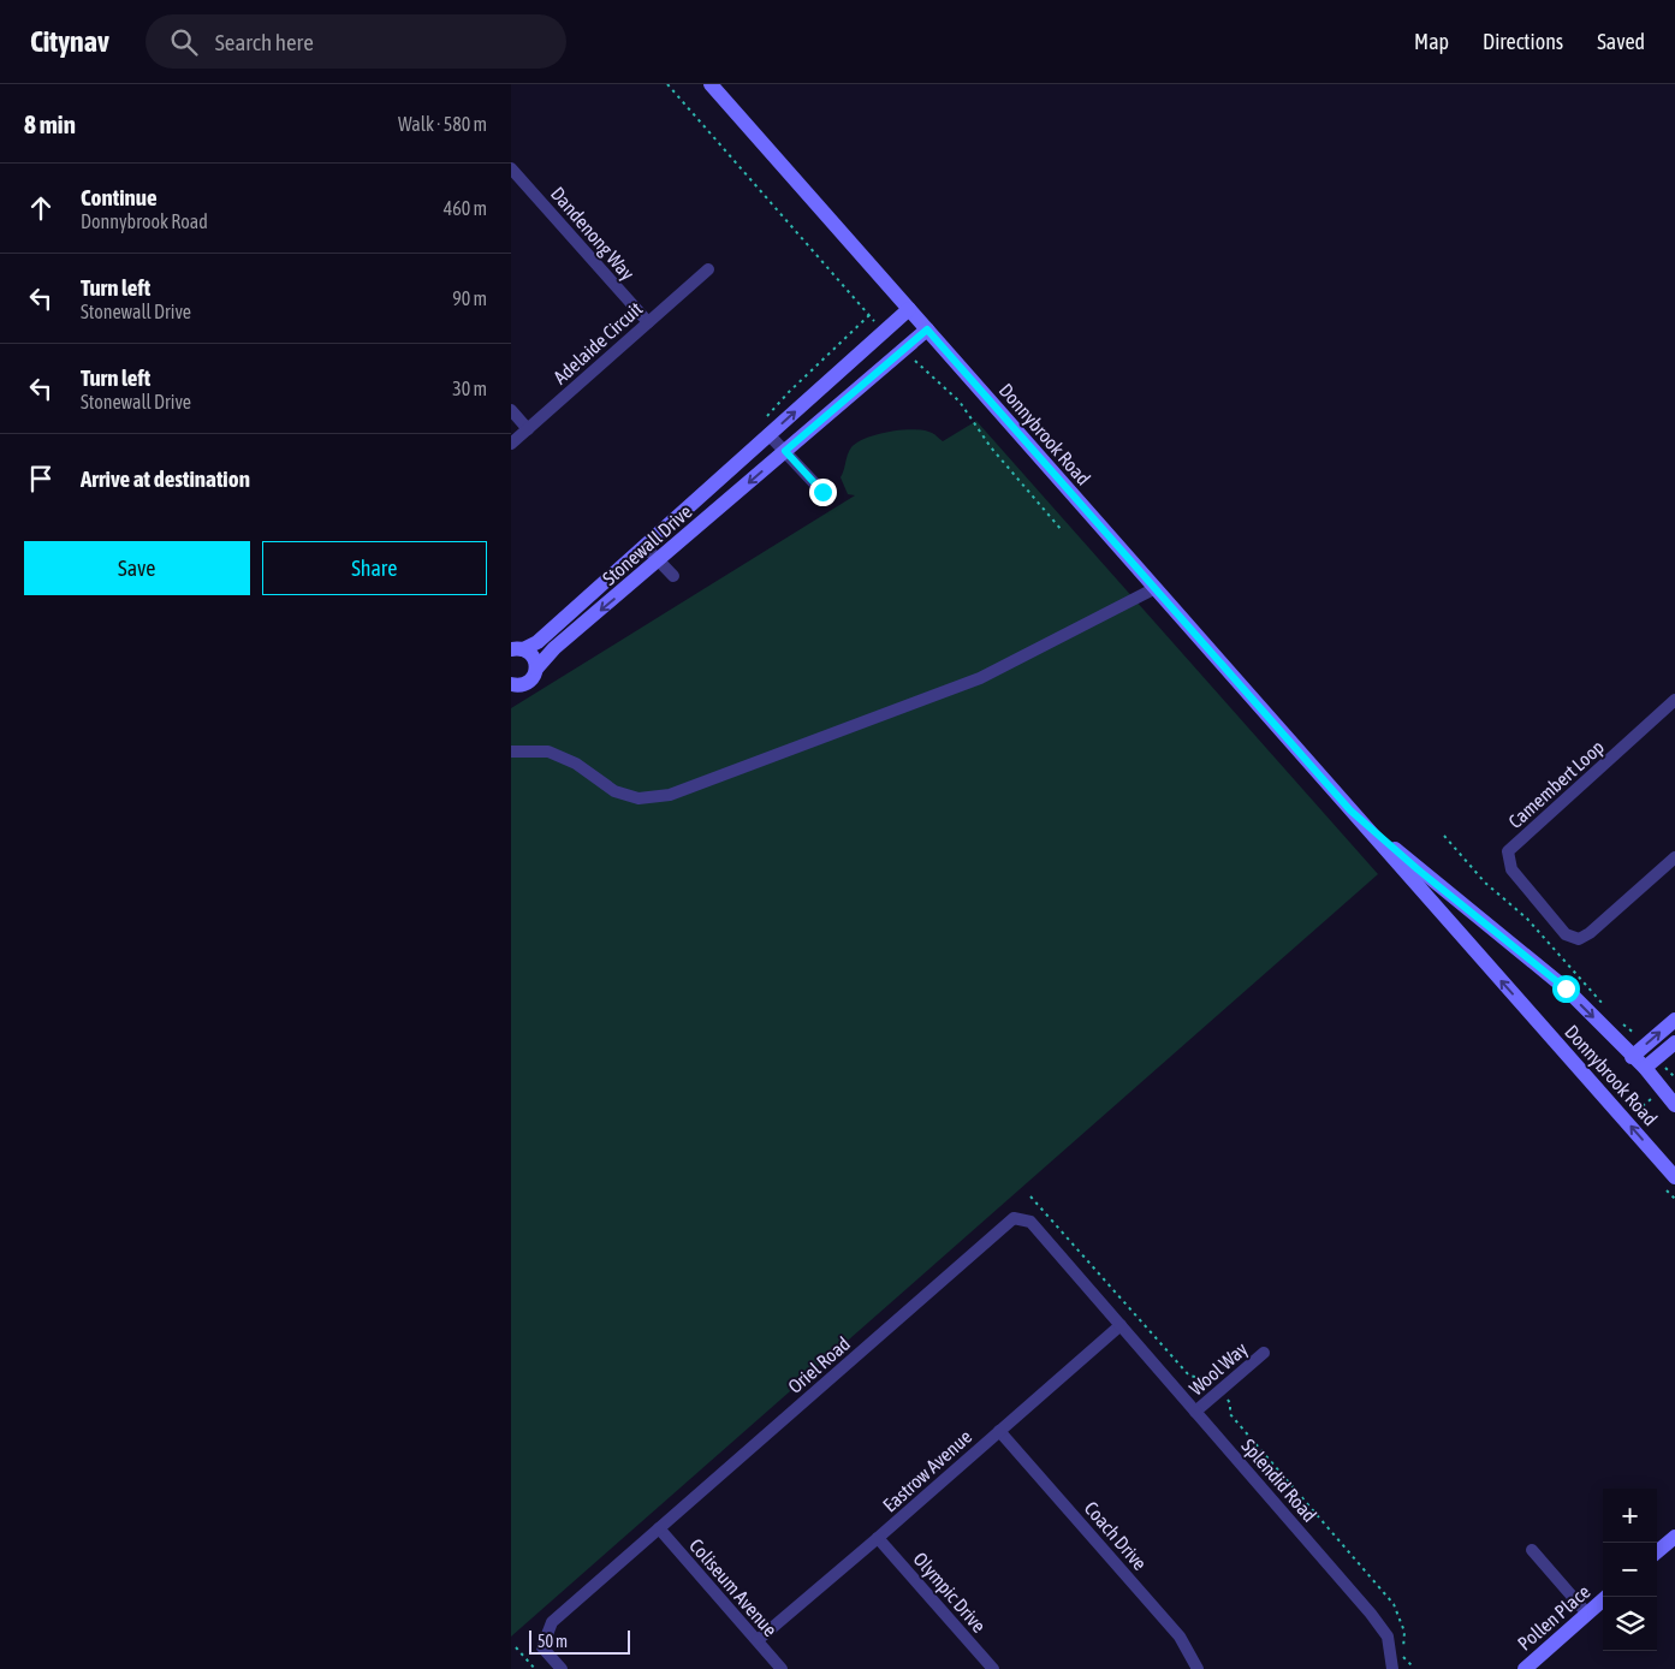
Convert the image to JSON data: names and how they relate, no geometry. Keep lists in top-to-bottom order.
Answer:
{
  "streets": {
    "main road": ["Donnybrook Road", "Stonewall Drive", "Pollen Place"],
    "street": [
      "Dandenong Way",
      "Adelaide Circuit",
      "Camembert Loop",
      "Oriel Road",
      "Wool Way",
      "Eastrow Avenue",
      "Splendid Road",
      "Coach Drive",
      "Coliseum Avenue",
      "Olympic Drive"
    ]
  },
  "crossings": [
    ["Dandenong Way", "Adelaide Circuit"],
    ["Donnybrook Road", "Stonewall Drive"],
    ["Oriel Road", "Eastrow Avenue"],
    ["Oriel Road", "Splendid Road"],
    ["Oriel Road", "Coliseum Avenue"],
    ["Wool Way", "Splendid Road"],
    ["Eastrow Avenue", "Splendid Road"],
    ["Eastrow Avenue", "Coach Drive"],
    ["Eastrow Avenue", "Coliseum Avenue"],
    ["Eastrow Avenue", "Olympic Drive"]
  ],
  "scale_bar": "50 m",
  "page": {
    "header": "Citynav",
    "search": "Search here",
    "nav": ["Map", "Directions", "Saved"],
    "heading": ["8 min", "Walk · 580 m"],
    "list": [
      ["Continue", "Donnybrook Road", "460 m"],
      ["Turn left", "Stonewall Drive", "90 m"],
      ["Turn left", "Stonewall Drive", "30 m"],
      "Arrive at destination"
    ],
    "buttons": ["Save", "Share"],
    "map_buttons": ["+", "−"],
    "scale": "50 m"
  }
}
